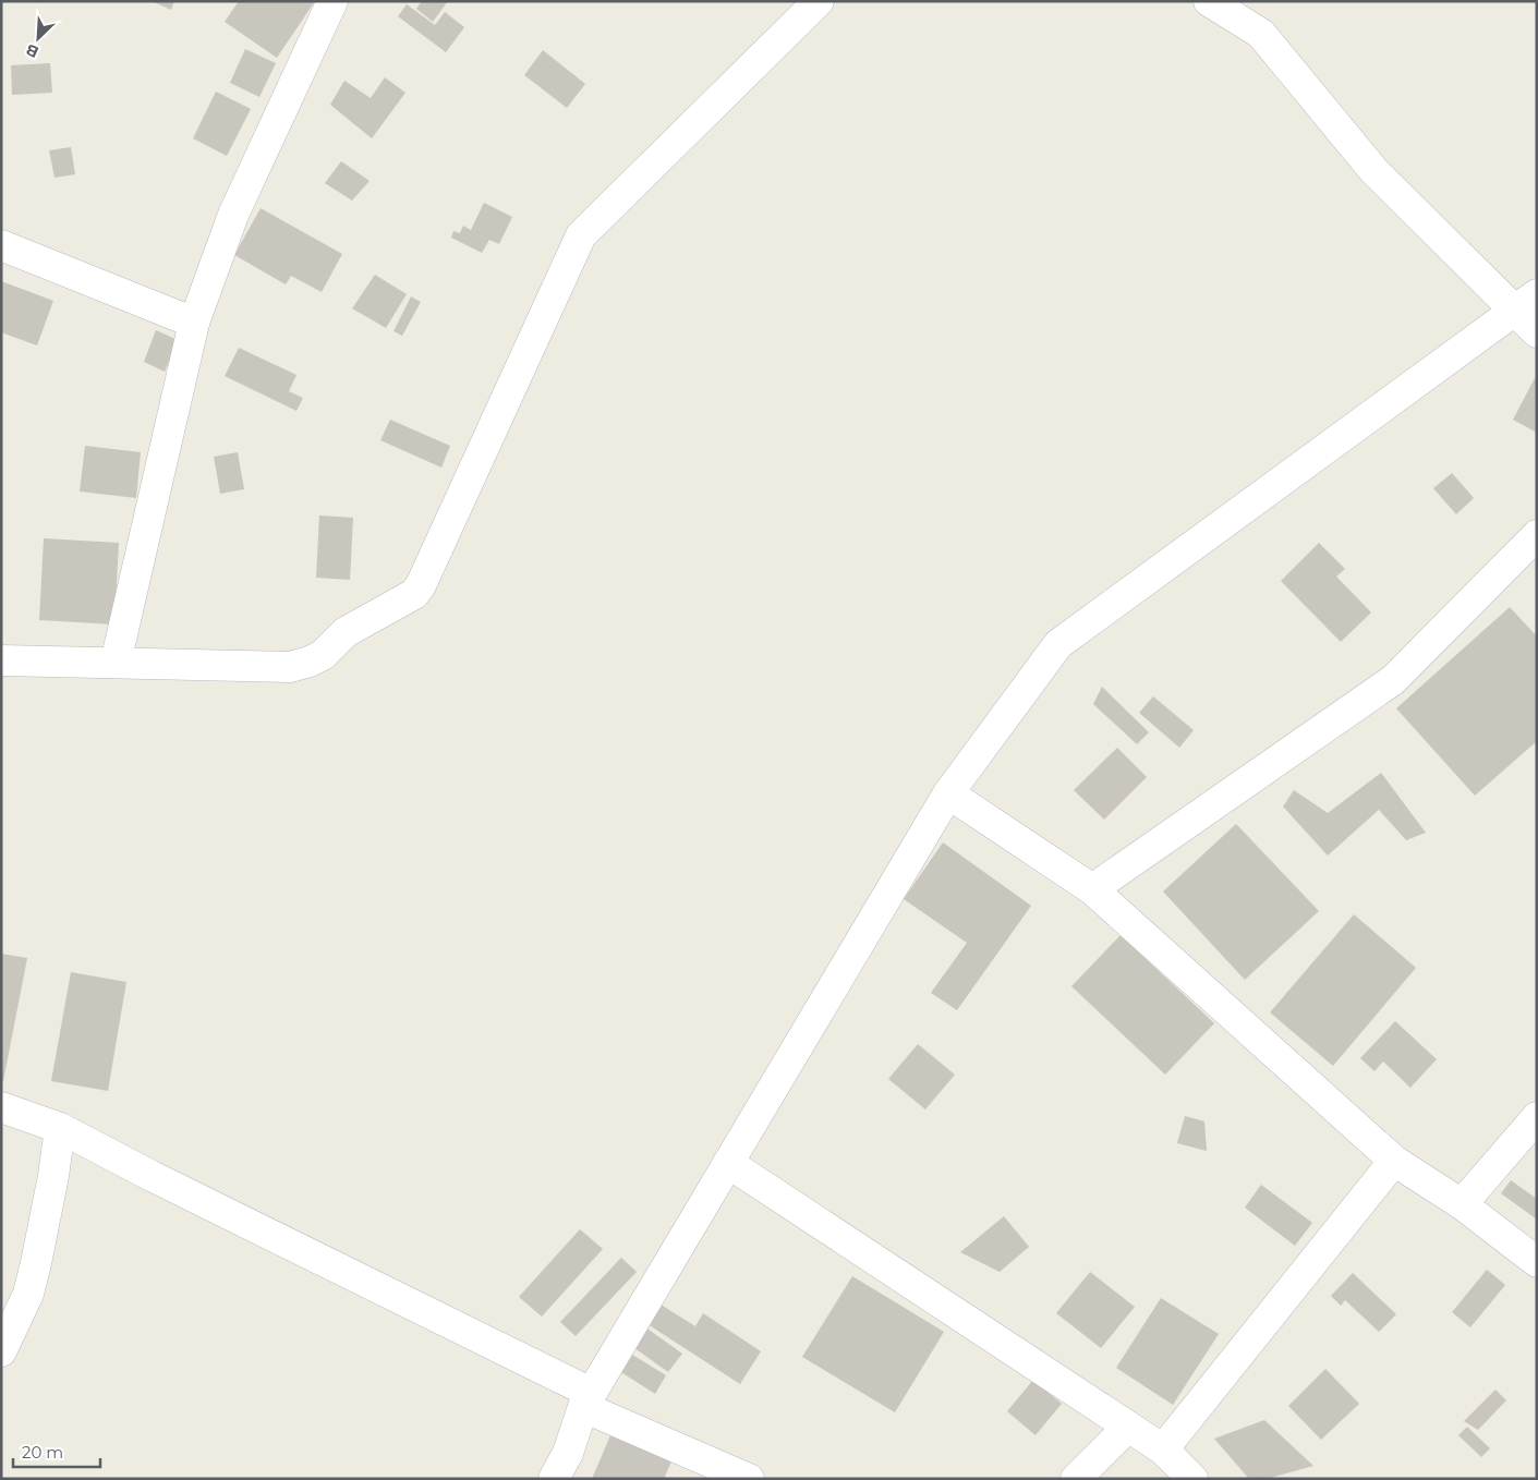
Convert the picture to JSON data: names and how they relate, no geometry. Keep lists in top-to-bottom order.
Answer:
{
  "scale_bar": "20 m",
  "north": "bottom left"
}
